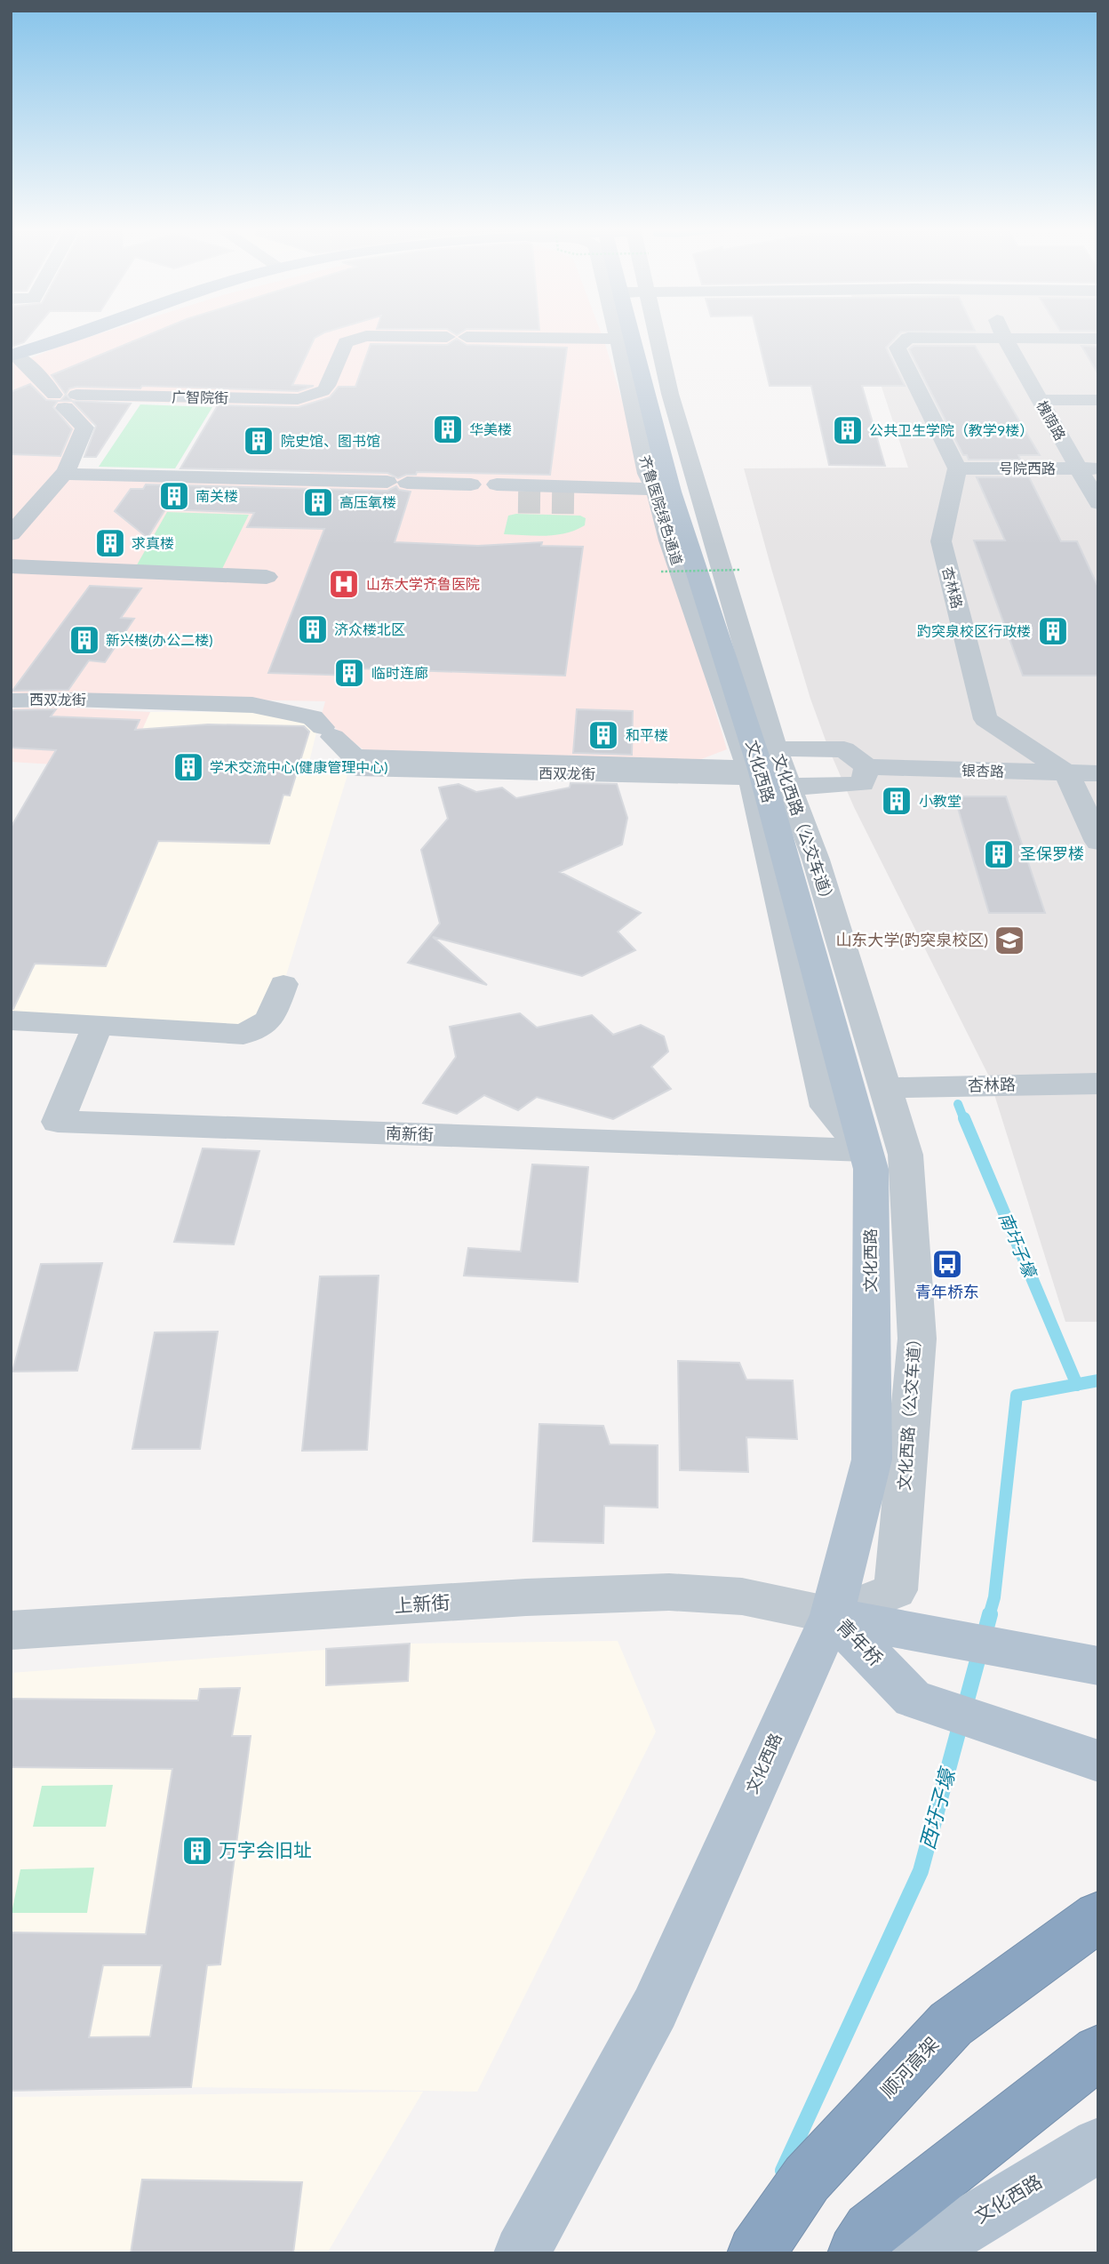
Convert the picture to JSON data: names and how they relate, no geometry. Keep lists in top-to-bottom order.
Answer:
{
  "streets": {
    "highway": ["顺河高架"],
    "main road": ["文化西路", "青年桥"],
    "street": [
      "广智院街",
      "槐荫路",
      "号院西路",
      "齐鲁医院绿色通道",
      "杏林路",
      "西双龙街",
      "银杏路",
      "文化西路（公交车道）",
      "南新街",
      "上新街"
    ]
  },
  "crossings": [
    ["槐荫路", "号院西路"],
    ["号院西路", "杏林路"],
    ["齐鲁医院绿色通道", "西双龙街"],
    ["齐鲁医院绿色通道", "文化西路"],
    ["齐鲁医院绿色通道", "文化西路（公交车道）"],
    ["杏林路", "银杏路"],
    ["杏林路", "文化西路（公交车道）"],
    ["西双龙街", "文化西路"],
    ["西双龙街", "文化西路（公交车道）"],
    ["文化西路", "文化西路（公交车道）"],
    ["文化西路", "南新街"],
    ["文化西路", "上新街"],
    ["文化西路", "青年桥"],
    ["文化西路（公交车道）", "上新街"],
    ["文化西路（公交车道）", "青年桥"],
    ["上新街", "青年桥"]
  ],
  "water": ["南圩子壕", "西圩子壕"],
  "places": {
    "building": [
      "华美楼",
      "公共卫生学院（教学9楼）",
      "院史馆、图书馆",
      "南关楼",
      "高压氧楼",
      "求真楼",
      "济众楼北区",
      "趵突泉校区行政楼",
      "新兴楼(办公二楼)",
      "临时连廊",
      "和平楼",
      "学术交流中心(健康管理中心)",
      "小教堂",
      "圣保罗楼",
      "万字会旧址"
    ],
    "hospital": ["山东大学齐鲁医院"],
    "school or university": ["山东大学(趵突泉校区)"],
    "bus stop": ["青年桥东"]
  }
}
